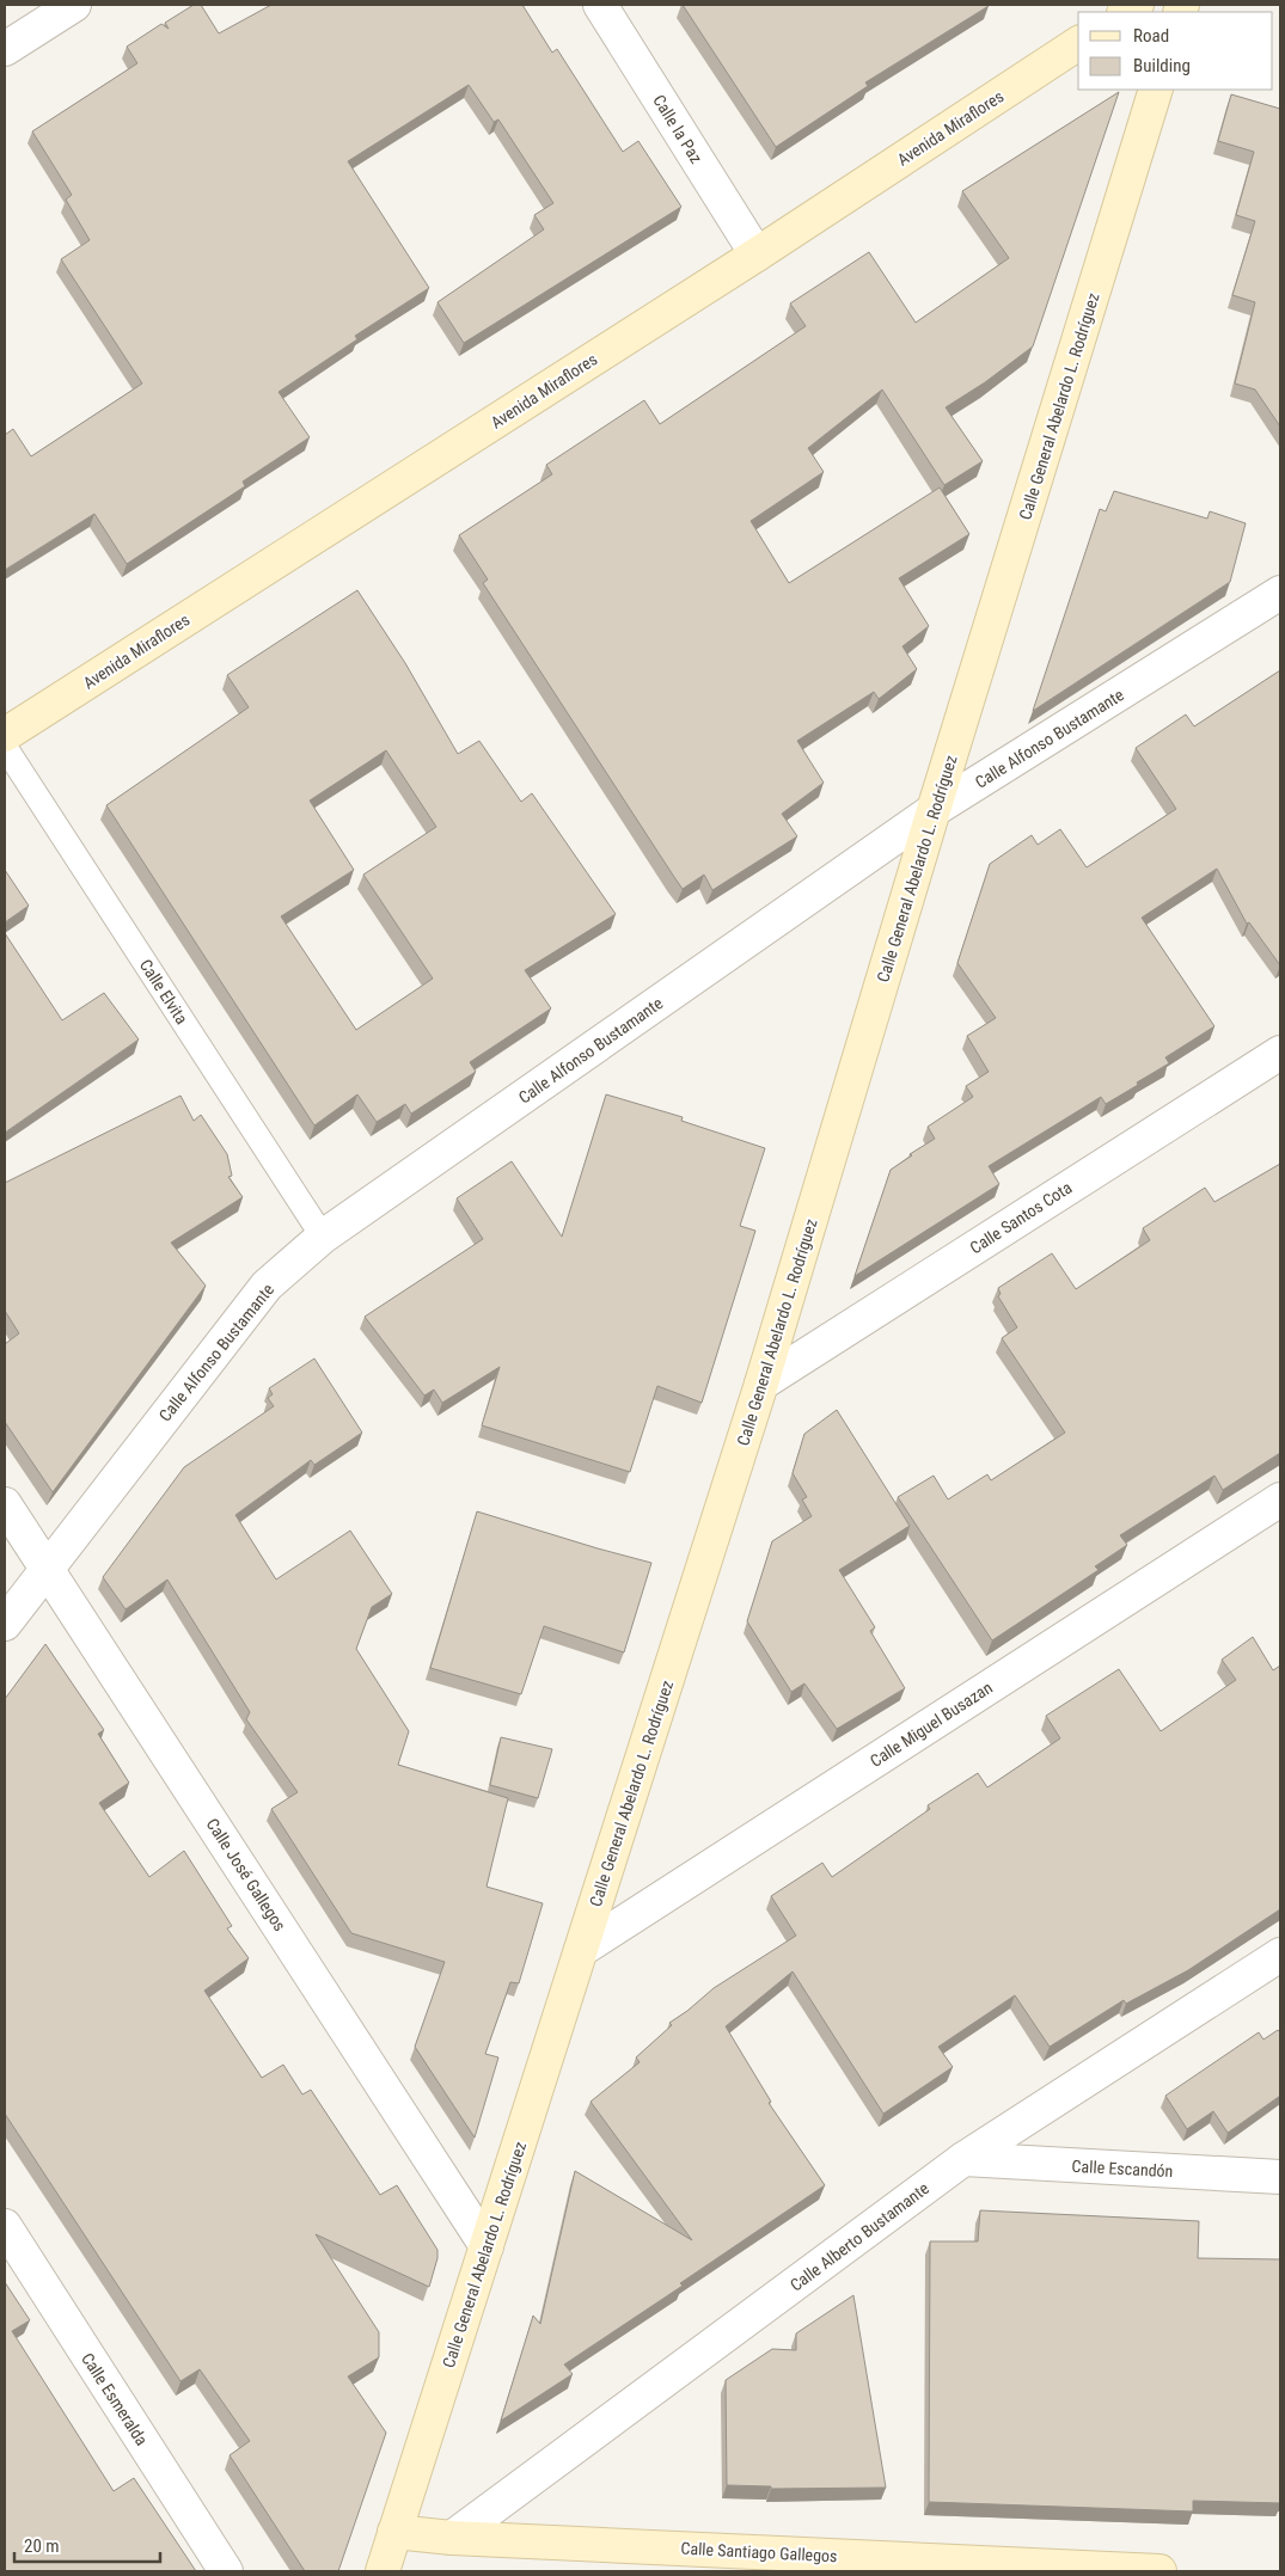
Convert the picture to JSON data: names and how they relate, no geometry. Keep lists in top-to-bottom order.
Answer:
{
  "streets": {
    "main road": ["Avenida Miraflores", "Calle General Abelardo L. Rodríguez", "Calle Santiago Gallegos"],
    "street": [
      "Calle la Paz",
      "Calle Alfonso Bustamante",
      "Calle Santos Cota",
      "Calle Miguel Busazan",
      "Calle José Gallegos",
      "Calle Escandón",
      "Calle Alberto Bustamante",
      "Calle Esmeralda"
    ],
    "lane": ["Calle Elvita"]
  },
  "crossings": [
    ["Avenida Miraflores", "Calle la Paz"],
    ["Calle General Abelardo L. Rodríguez", "Calle Alfonso Bustamante"],
    ["Calle General Abelardo L. Rodríguez", "Calle Santos Cota"],
    ["Calle General Abelardo L. Rodríguez", "Calle Miguel Busazan"],
    ["Calle General Abelardo L. Rodríguez", "Calle José Gallegos"],
    ["Calle General Abelardo L. Rodríguez", "Calle Santiago Gallegos"],
    ["Calle Alfonso Bustamante", "Calle Elvita"],
    ["Calle Alfonso Bustamante", "Calle José Gallegos"],
    ["Calle Escandón", "Calle Alberto Bustamante"],
    ["Calle Alberto Bustamante", "Calle Santiago Gallegos"]
  ],
  "legend": ["Road", "Building"],
  "scale_bar": "20 m"
}
